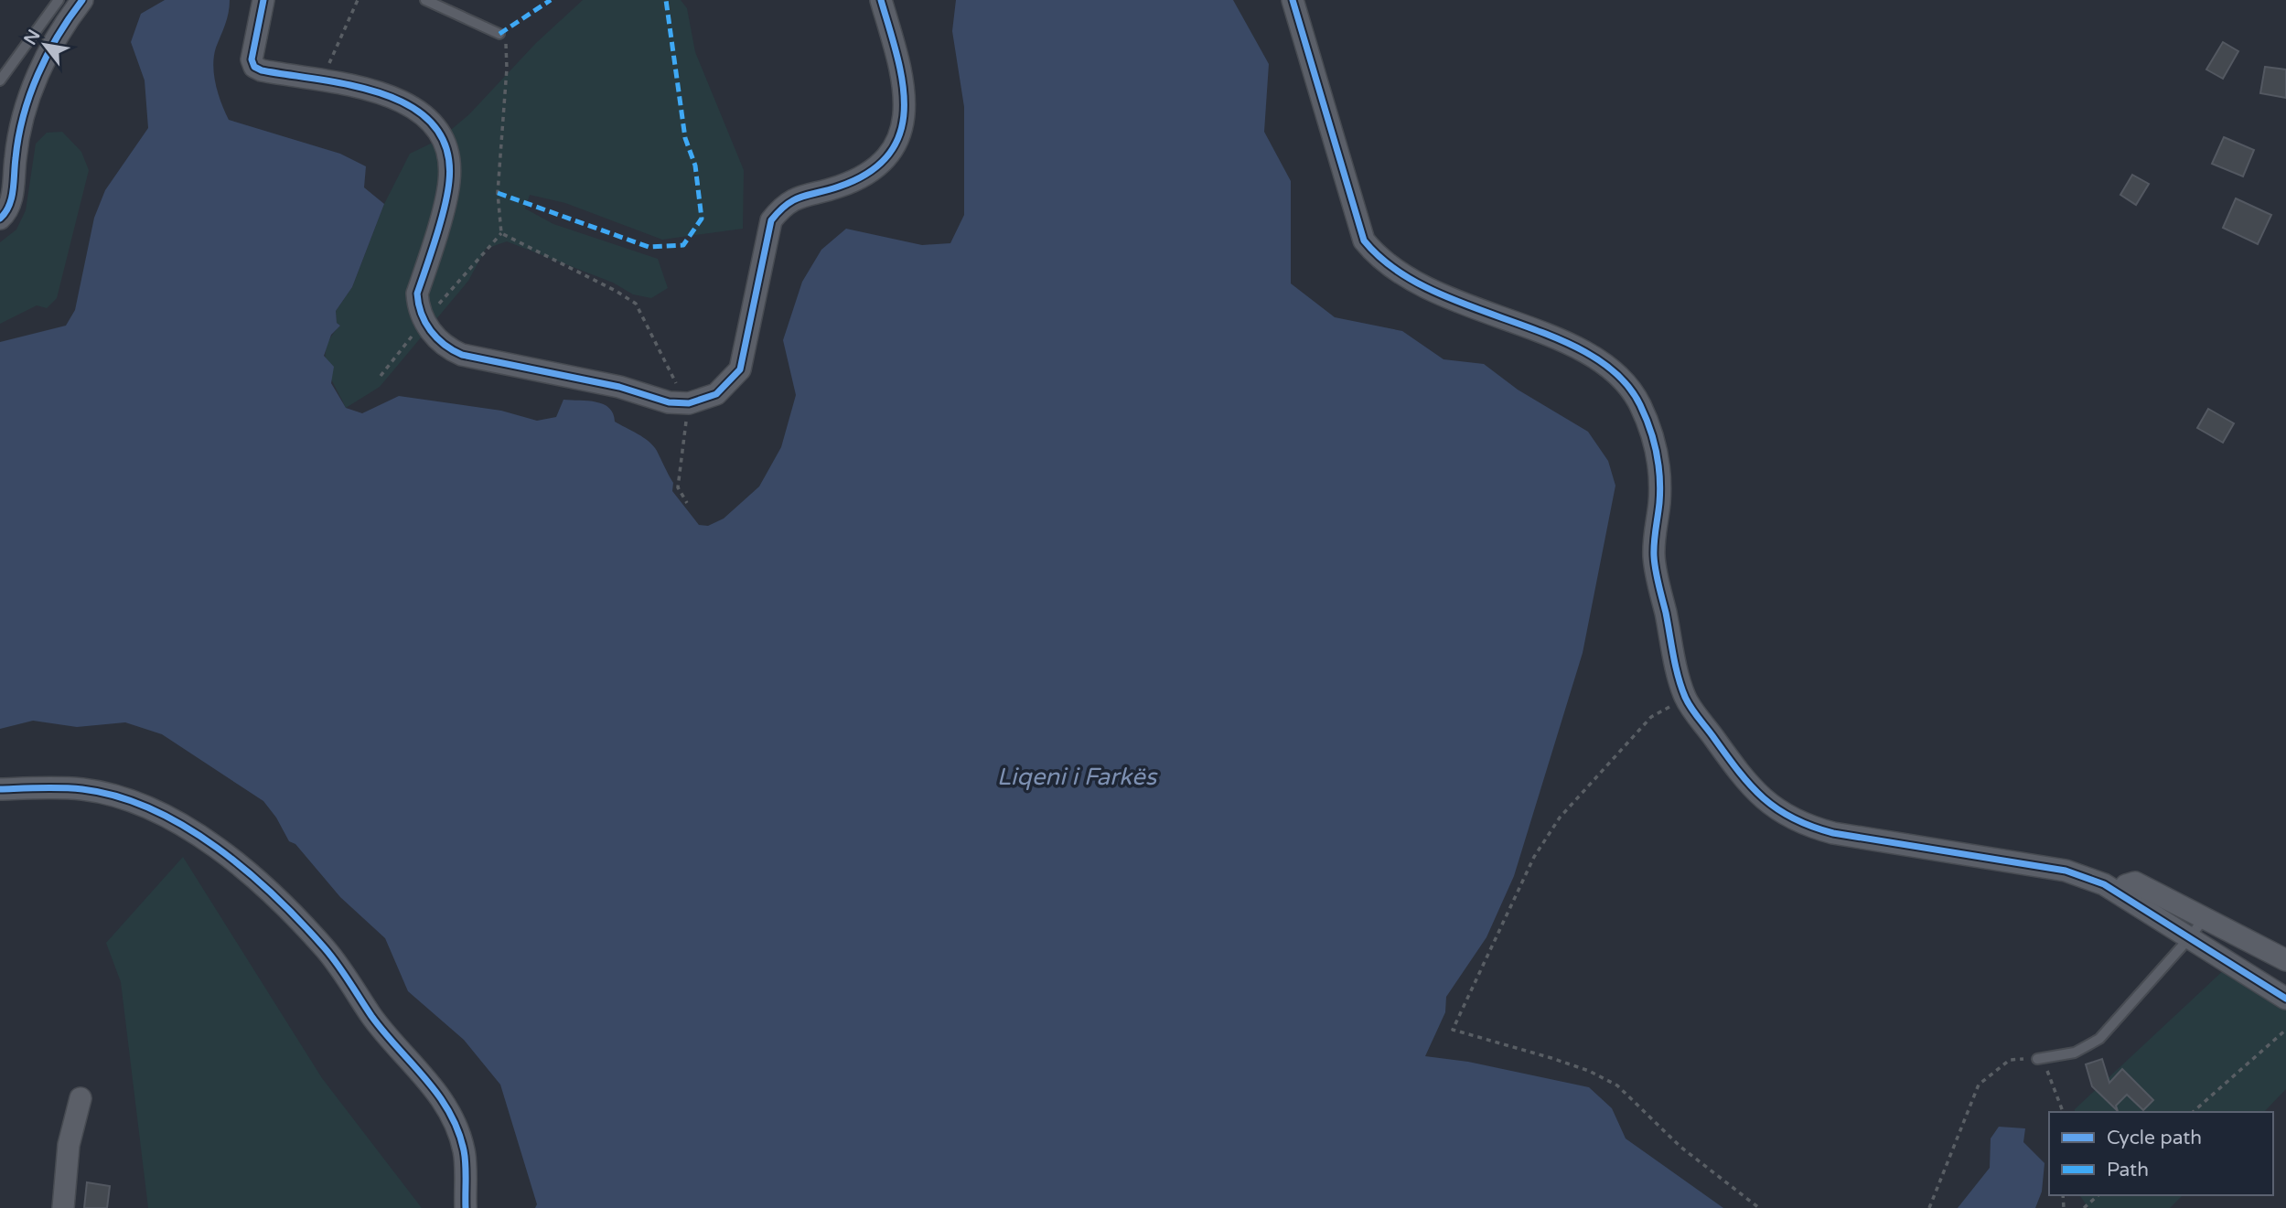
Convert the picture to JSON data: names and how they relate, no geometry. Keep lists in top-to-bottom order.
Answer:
{
  "water": ["Liqeni i Farkës"],
  "legend": ["Cycle path", "Path"],
  "north": "top left"
}
